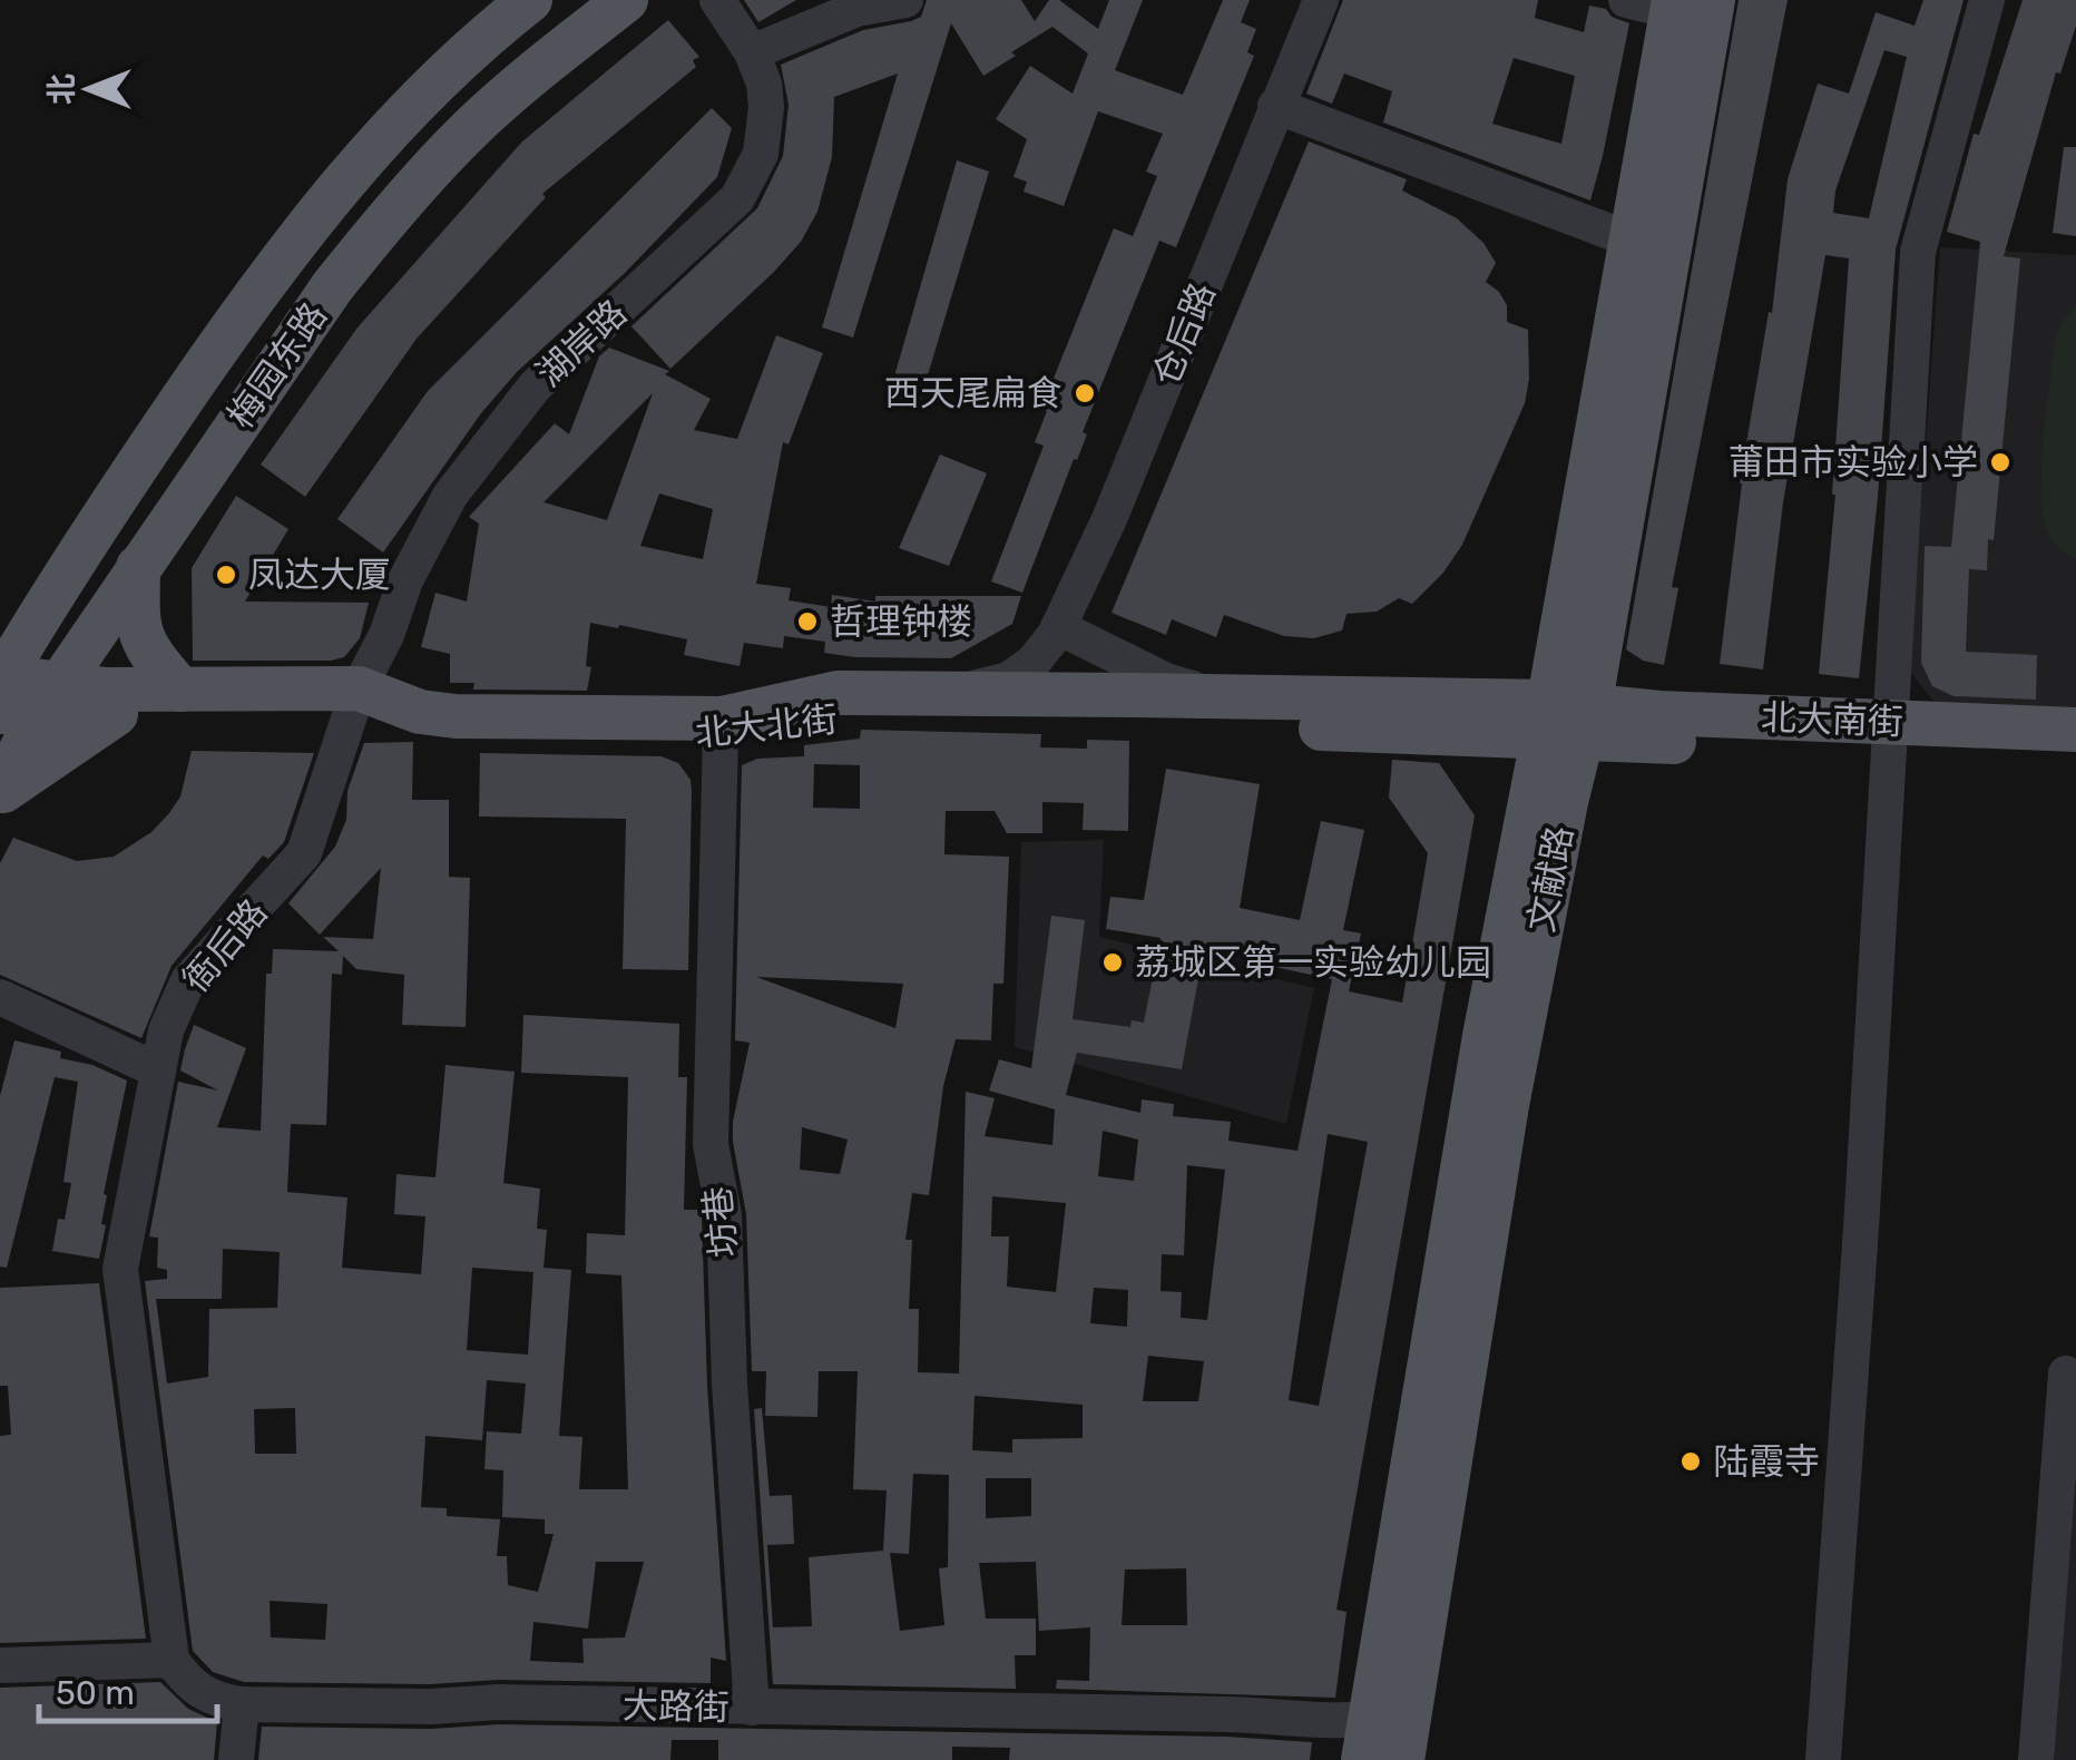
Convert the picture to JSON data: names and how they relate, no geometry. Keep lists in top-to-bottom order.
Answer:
{
  "streets": {
    "main road": [
      "梅园东路",
      "北大南街",
      "北大北街",
      "文献路"
    ],
    "street": [
      "仓后路",
      "湖岸路",
      "衙后路",
      "坊巷",
      "大路街"
    ]
  },
  "crossings": [
    ["仓后路", "北大北街"],
    ["湖岸路", "北大北街"],
    ["湖岸路", "衙后路"],
    ["梅园东路", "北大北街"],
    ["北大南街", "北大北街"],
    ["北大南街", "文献路"],
    ["北大北街", "文献路"],
    ["北大北街", "衙后路"],
    ["北大北街", "坊巷"],
    ["文献路", "大路街"],
    ["衙后路", "大路街"],
    ["坊巷", "大路街"]
  ],
  "places": [
    "西天尾扁食",
    "莆田市实验小学",
    "凤达大厦",
    "哲理钟楼",
    "荔城区第一实验幼儿园",
    "陆霞寺"
  ],
  "scale_bar": "50 m",
  "north": "left"
}
